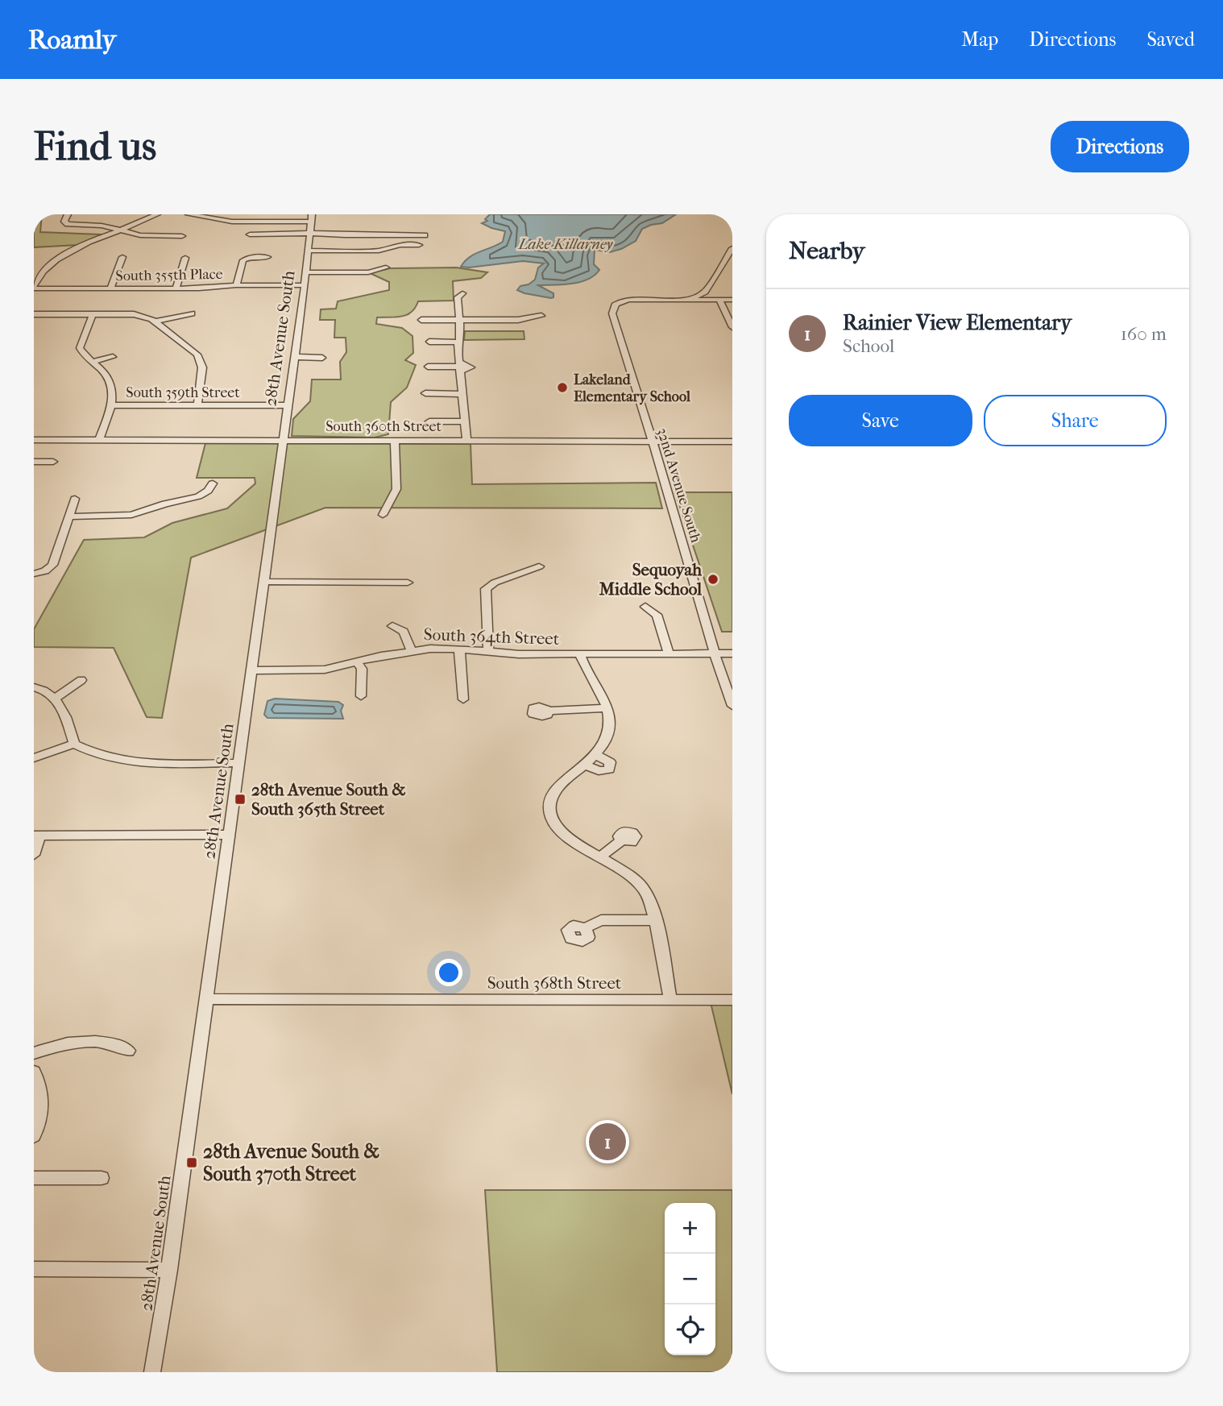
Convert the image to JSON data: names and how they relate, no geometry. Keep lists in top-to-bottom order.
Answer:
{
  "streets": {
    "street": [
      "South 355th Place",
      "28th Avenue South",
      "South 359th Street",
      "South 360th Street",
      "32nd Avenue South",
      "South 364th Street",
      "South 368th Street"
    ]
  },
  "crossings": [
    ["South 355th Place", "28th Avenue South"],
    ["28th Avenue South", "South 359th Street"],
    ["28th Avenue South", "South 360th Street"],
    ["28th Avenue South", "South 364th Street"],
    ["28th Avenue South", "South 368th Street"],
    ["South 360th Street", "32nd Avenue South"],
    ["32nd Avenue South", "South 364th Street"]
  ],
  "water": ["Lake Killarney"],
  "places": {
    "other": ["Lakeland Elementary School", "Sequoyah Middle School"],
    "transit": ["28th Avenue South & South 365th Street", "28th Avenue South & South 370th Street"]
  },
  "page": {
    "header": "Roamly",
    "nav": ["Map", "Directions", "Saved"],
    "buttons": [
      "Directions",
      ["Save", "Share"]
    ],
    "title": "Find us",
    "heading": "Nearby",
    "list": [
      {
        "mark": "1",
        "name": "Rainier View Elementary",
        "note": "School",
        "value": "160 m"
      }
    ],
    "pins": "1",
    "map_buttons": ["+", "−"]
  }
}
